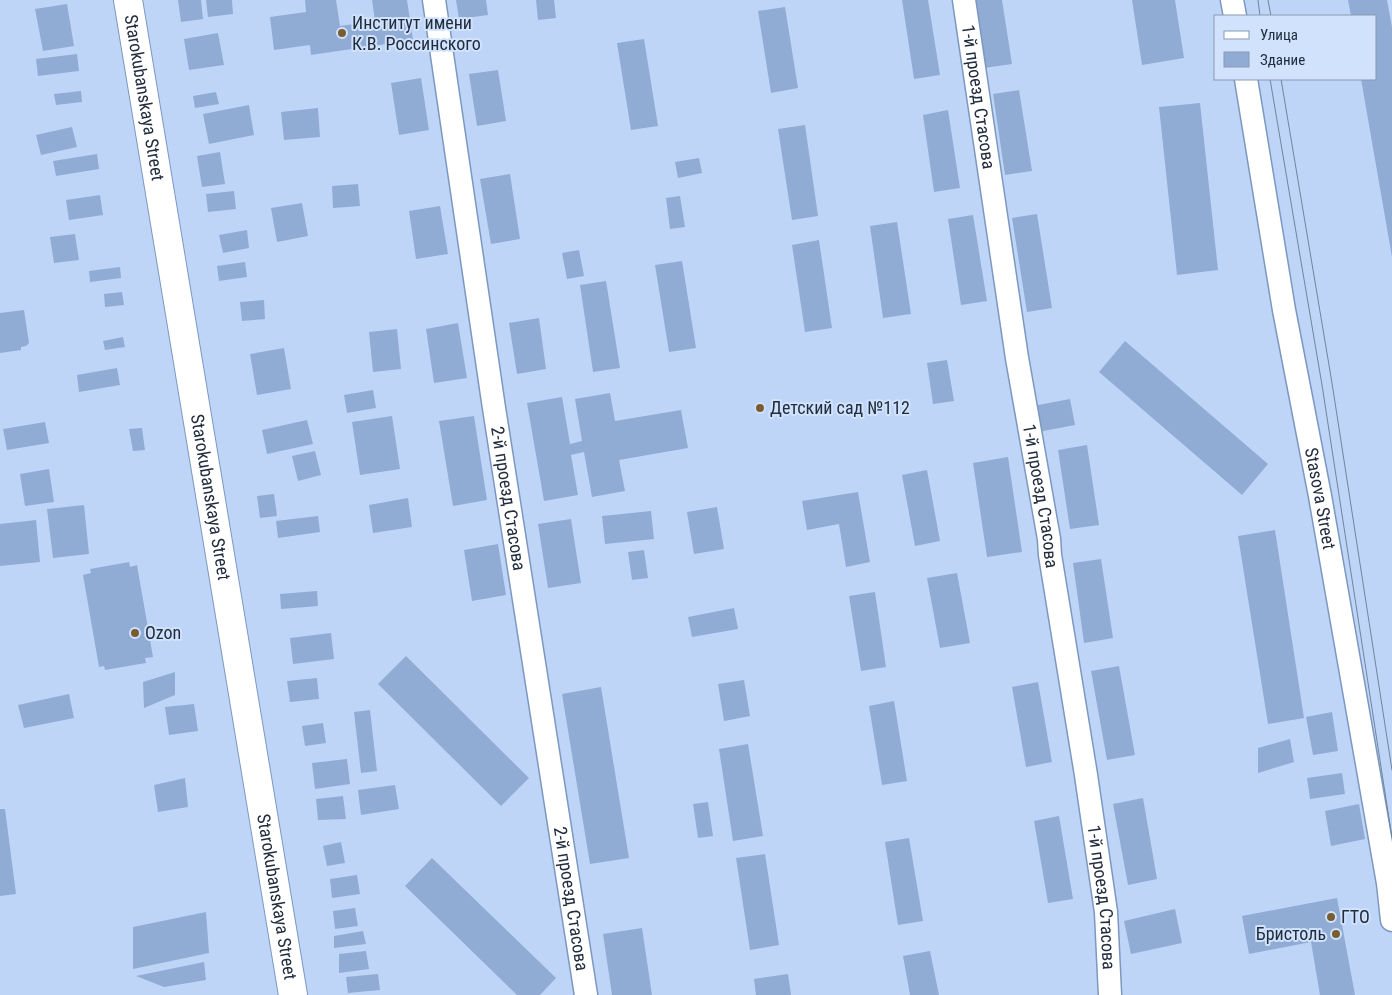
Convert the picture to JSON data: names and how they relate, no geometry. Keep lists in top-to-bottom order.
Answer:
{
  "streets": {
    "street": [
      "1-й проезд Стасова",
      "Starokubanskaya Street",
      "2-й проезд Стасова",
      "Stasova Street"
    ]
  },
  "places": [
    "Институт имени К.В. Россинского",
    "Детский сад №112",
    "Ozon",
    "ГТО",
    "Бристоль"
  ],
  "legend": ["Улица", "Здание"]
}
